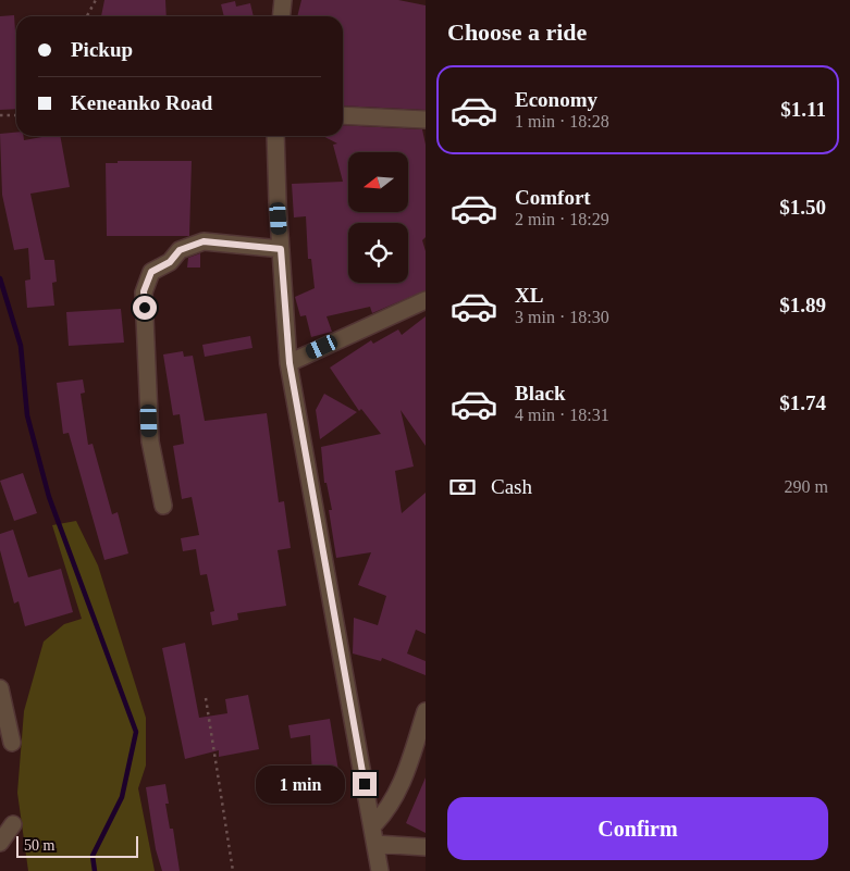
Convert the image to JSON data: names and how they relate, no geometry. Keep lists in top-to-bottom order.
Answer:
{
  "scale_bar": "50 m",
  "north": "left",
  "page": {
    "heading": "Choose a ride",
    "banner": ["Pickup", "Keneanko Road"],
    "list": [
      {
        "name": "Economy",
        "note": "1 min · 18:28",
        "value": "$1.11"
      },
      {
        "name": "Comfort",
        "note": "2 min · 18:29",
        "value": "$1.50"
      },
      {
        "name": "XL",
        "note": "3 min · 18:30",
        "value": "$1.89"
      },
      {
        "name": "Black",
        "note": "4 min · 18:31",
        "value": "$1.74"
      }
    ],
    "pay": ["Cash", "290 m"],
    "bubble": "1 min",
    "buttons": "Confirm",
    "scale": "50 m"
  }
}
